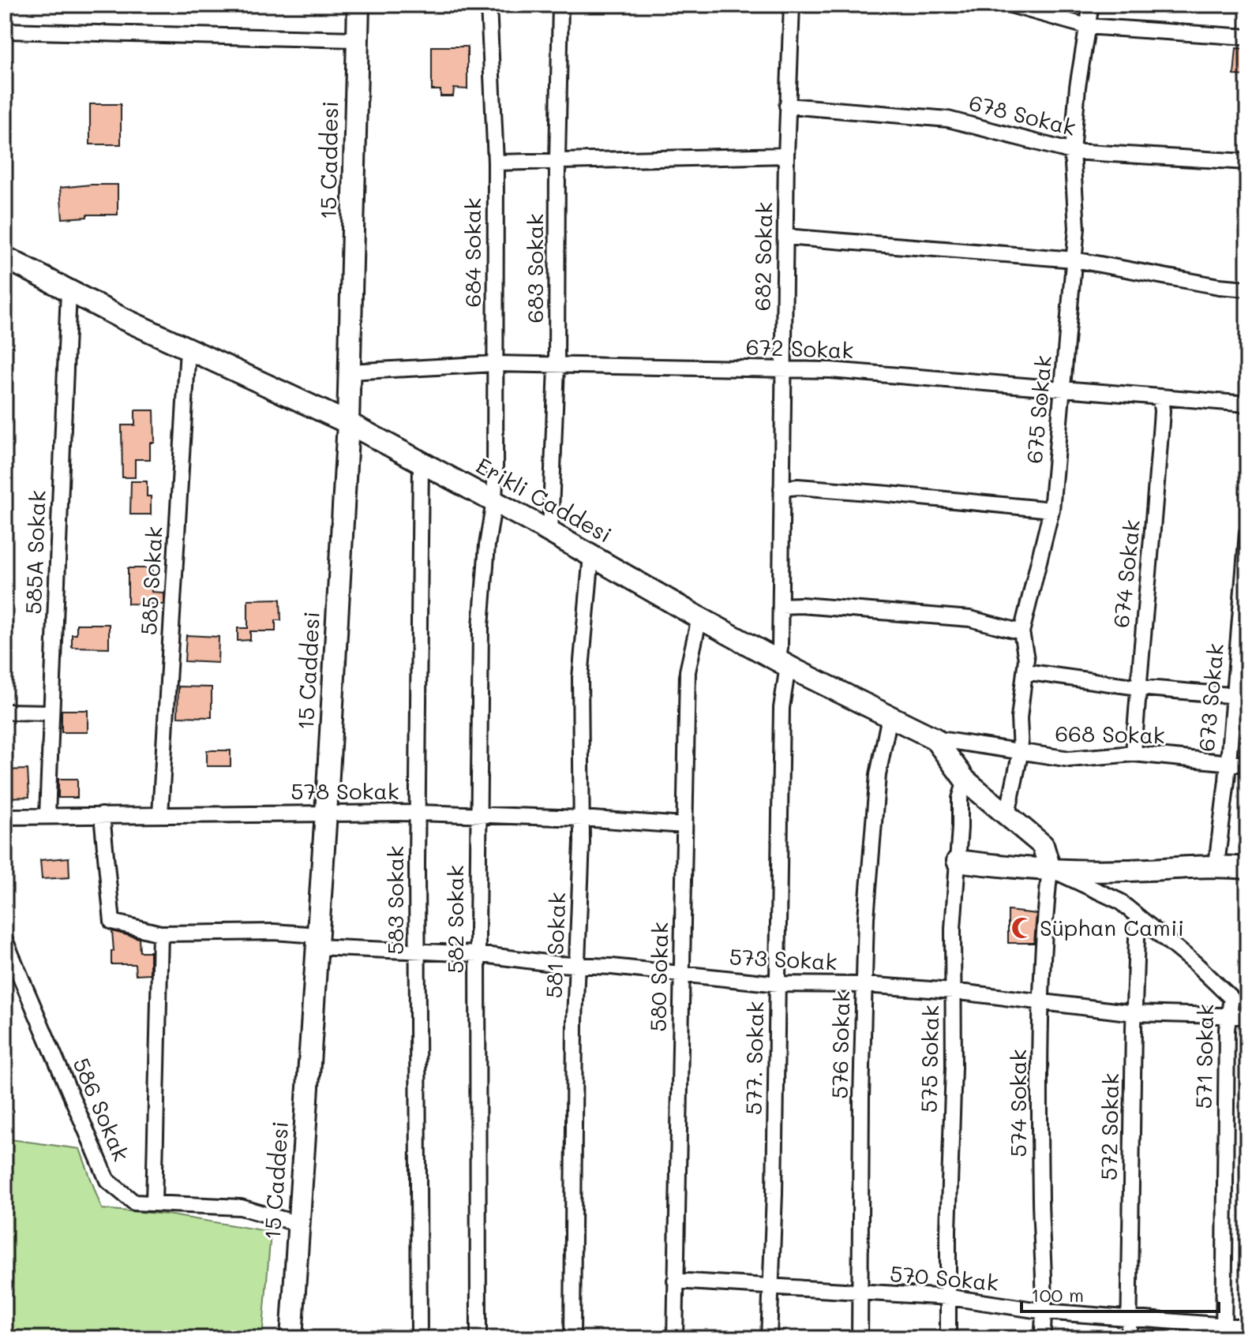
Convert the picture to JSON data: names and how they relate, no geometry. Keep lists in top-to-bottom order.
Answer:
{
  "streets": {
    "street": [
      "678 Sokak",
      "15 Caddesi",
      "684 Sokak",
      "682 Sokak",
      "683 Sokak",
      "672 Sokak",
      "675 Sokak",
      "Erikli Caddesi",
      "585A Sokak",
      "674 Sokak",
      "585 Sokak",
      "673 Sokak",
      "668 Sokak",
      "578 Sokak",
      "583 Sokak",
      "582 Sokak",
      "581 Sokak",
      "573 Sokak",
      "580 Sokak",
      "576 Sokak",
      "571 Sokak",
      "577. Sokak",
      "575 Sokak",
      "574 Sokak",
      "586 Sokak",
      "572 Sokak",
      "570 Sokak"
    ]
  },
  "crossings": [
    ["678 Sokak", "682 Sokak"],
    ["678 Sokak", "675 Sokak"],
    ["15 Caddesi", "672 Sokak"],
    ["15 Caddesi", "Erikli Caddesi"],
    ["15 Caddesi", "578 Sokak"],
    ["15 Caddesi", "573 Sokak"],
    ["15 Caddesi", "586 Sokak"],
    ["684 Sokak", "672 Sokak"],
    ["684 Sokak", "Erikli Caddesi"],
    ["684 Sokak", "582 Sokak"],
    ["682 Sokak", "672 Sokak"],
    ["682 Sokak", "Erikli Caddesi"],
    ["682 Sokak", "577. Sokak"],
    ["683 Sokak", "672 Sokak"],
    ["683 Sokak", "Erikli Caddesi"],
    ["672 Sokak", "675 Sokak"],
    ["672 Sokak", "674 Sokak"],
    ["675 Sokak", "668 Sokak"],
    ["Erikli Caddesi", "585A Sokak"],
    ["Erikli Caddesi", "585 Sokak"],
    ["Erikli Caddesi", "668 Sokak"],
    ["Erikli Caddesi", "583 Sokak"],
    ["Erikli Caddesi", "582 Sokak"],
    ["Erikli Caddesi", "581 Sokak"],
    ["Erikli Caddesi", "580 Sokak"],
    ["Erikli Caddesi", "576 Sokak"],
    ["Erikli Caddesi", "577. Sokak"],
    ["585A Sokak", "578 Sokak"],
    ["674 Sokak", "668 Sokak"],
    ["585 Sokak", "578 Sokak"],
    ["673 Sokak", "668 Sokak"],
    ["578 Sokak", "583 Sokak"],
    ["578 Sokak", "582 Sokak"],
    ["578 Sokak", "581 Sokak"],
    ["578 Sokak", "573 Sokak"],
    ["578 Sokak", "580 Sokak"],
    ["583 Sokak", "573 Sokak"],
    ["582 Sokak", "573 Sokak"],
    ["581 Sokak", "573 Sokak"],
    ["573 Sokak", "580 Sokak"],
    ["573 Sokak", "576 Sokak"],
    ["573 Sokak", "571 Sokak"],
    ["573 Sokak", "577. Sokak"],
    ["573 Sokak", "575 Sokak"],
    ["573 Sokak", "574 Sokak"],
    ["573 Sokak", "572 Sokak"],
    ["580 Sokak", "570 Sokak"],
    ["576 Sokak", "570 Sokak"],
    ["571 Sokak", "574 Sokak"],
    ["571 Sokak", "572 Sokak"],
    ["571 Sokak", "570 Sokak"],
    ["577. Sokak", "570 Sokak"],
    ["575 Sokak", "570 Sokak"],
    ["574 Sokak", "570 Sokak"],
    ["572 Sokak", "570 Sokak"]
  ],
  "places": {
    "mosque": ["Süphan Camii"]
  },
  "scale_bar": "100 m"
}
